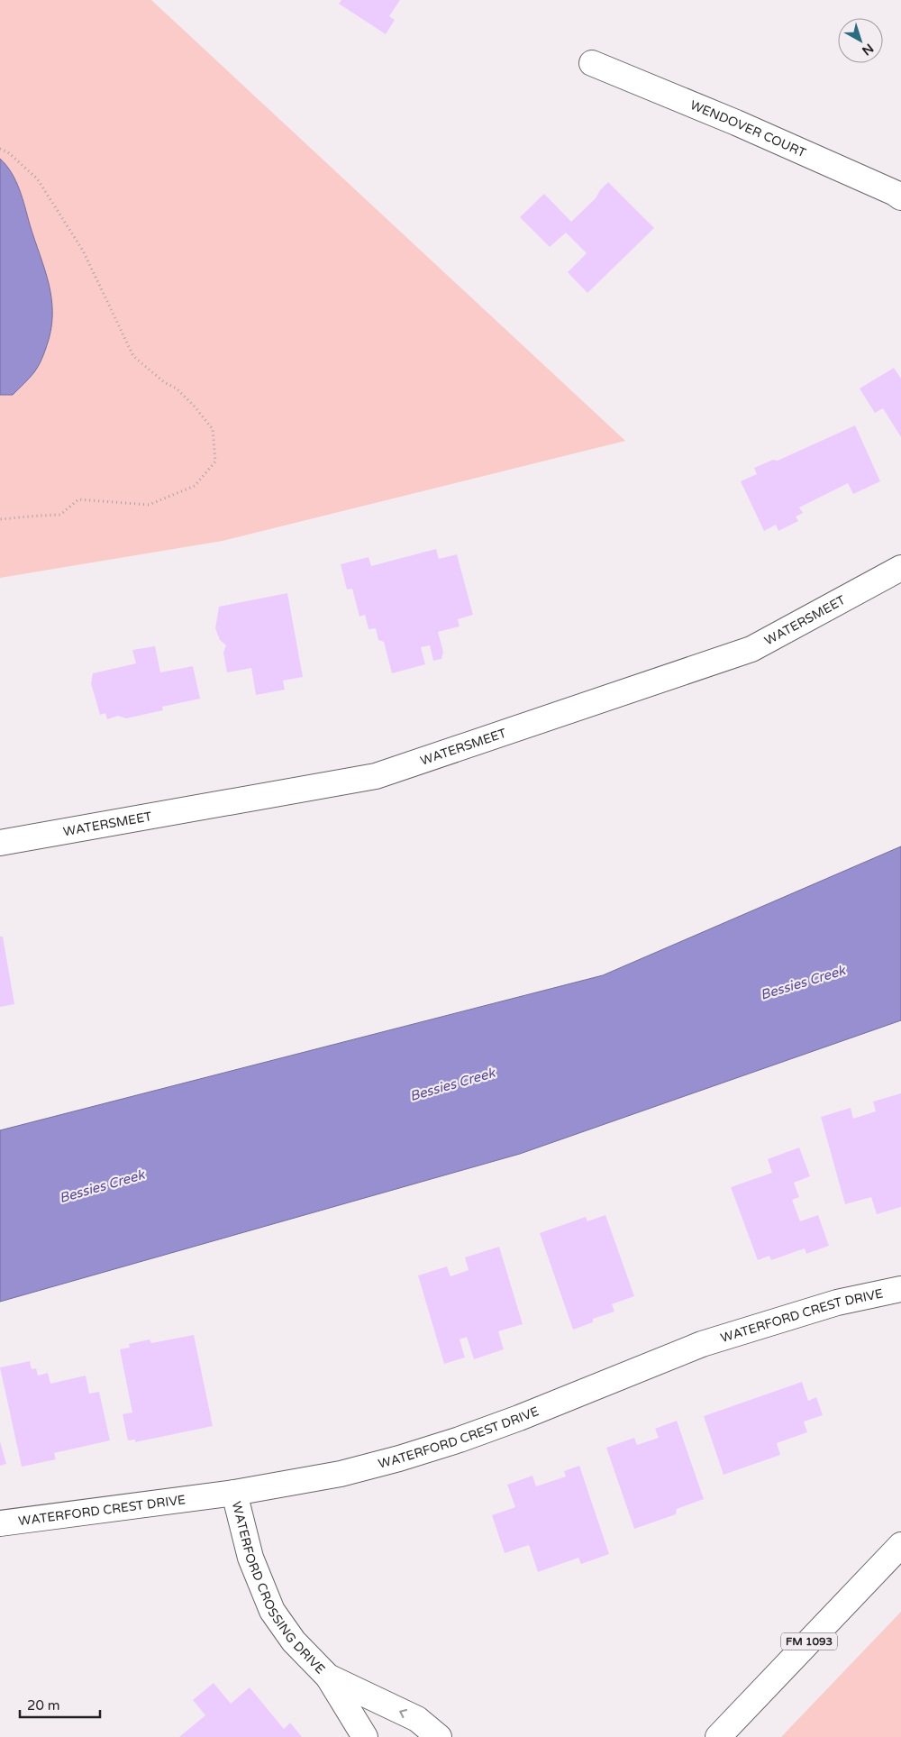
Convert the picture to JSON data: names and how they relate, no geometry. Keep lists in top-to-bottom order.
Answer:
{
  "streets": {
    "street": [
      "WENDOVER COURT",
      "WATERSMEET",
      "WATERFORD CREST DRIVE",
      "WATERFORD CROSSING DRIVE",
      "FM 1093"
    ]
  },
  "crossings": [
    ["WATERFORD CREST DRIVE", "WATERFORD CROSSING DRIVE"]
  ],
  "water": ["Bessies Creek"],
  "scale_bar": "20 m",
  "north": "bottom right"
}
